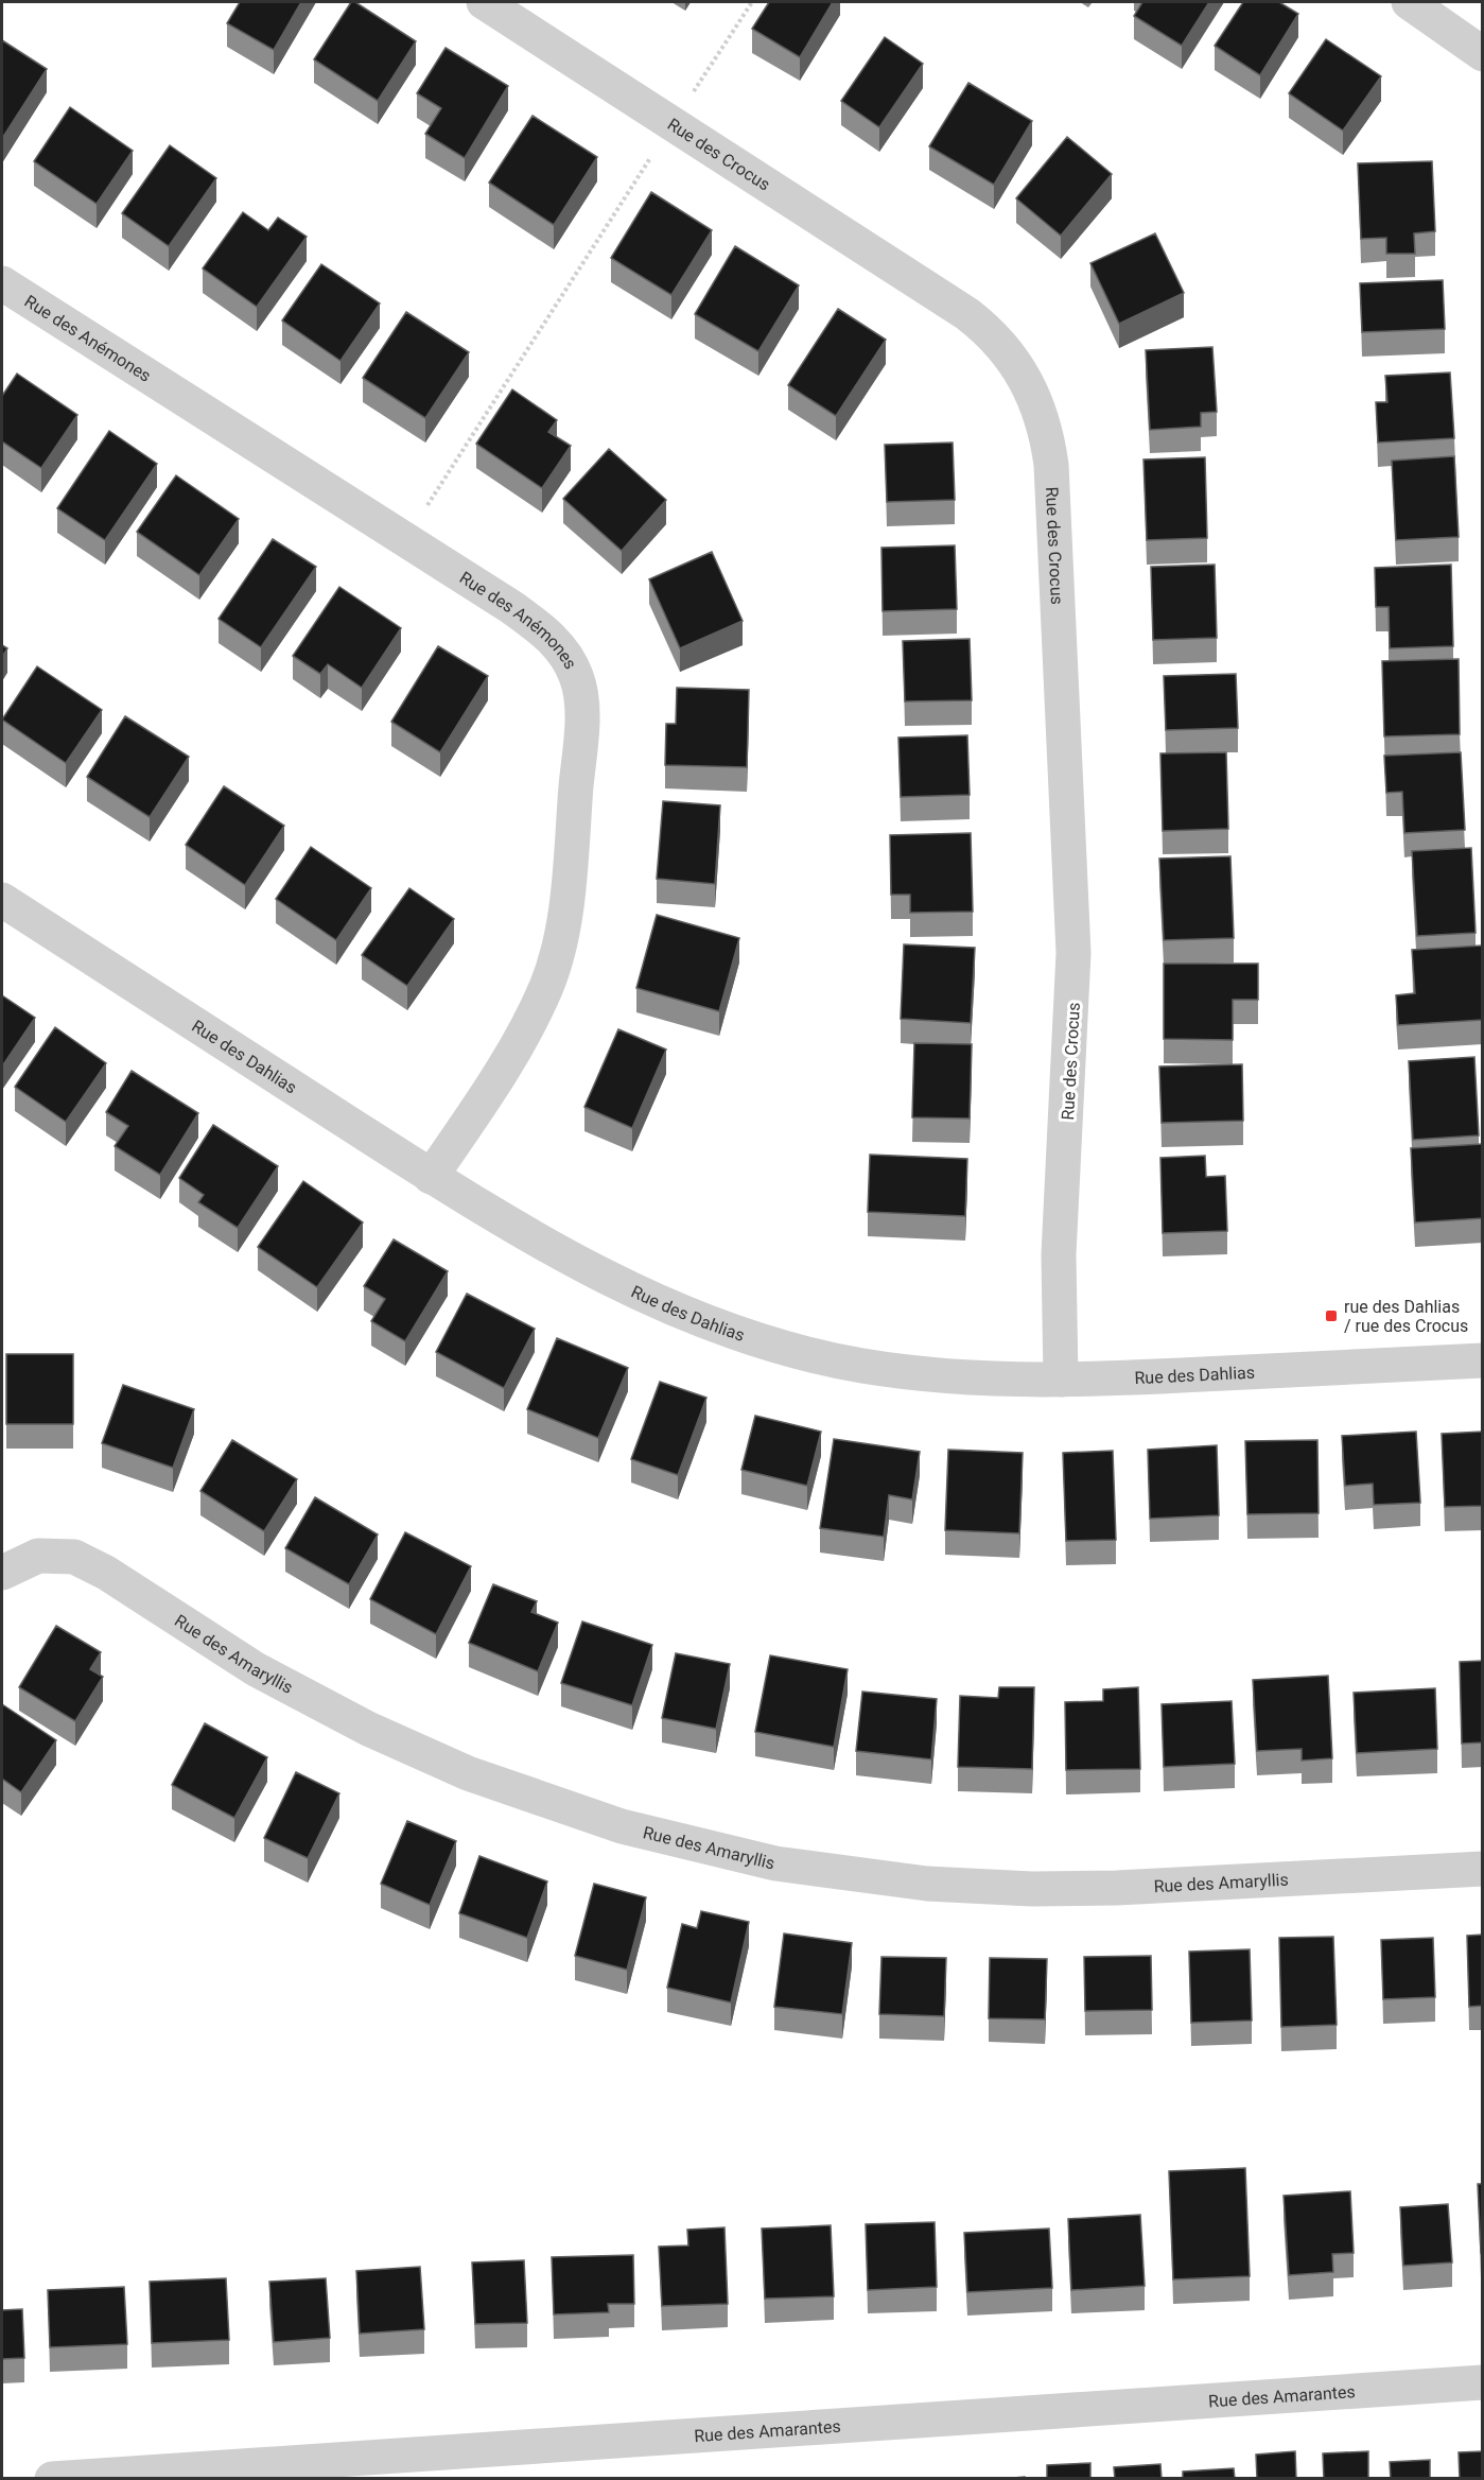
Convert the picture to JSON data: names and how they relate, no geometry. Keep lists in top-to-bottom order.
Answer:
{
  "streets": {
    "street": [
      "Rue des Crocus",
      "Rue des Anémones",
      "Rue des Dahlias",
      "Rue des Amaryllis",
      "Rue des Amarantes"
    ]
  },
  "crossings": [
    ["Rue des Crocus", "Rue des Dahlias"],
    ["Rue des Anémones", "Rue des Dahlias"]
  ],
  "places": {
    "transit": ["rue des Dahlias / rue des Crocus"]
  }
}
